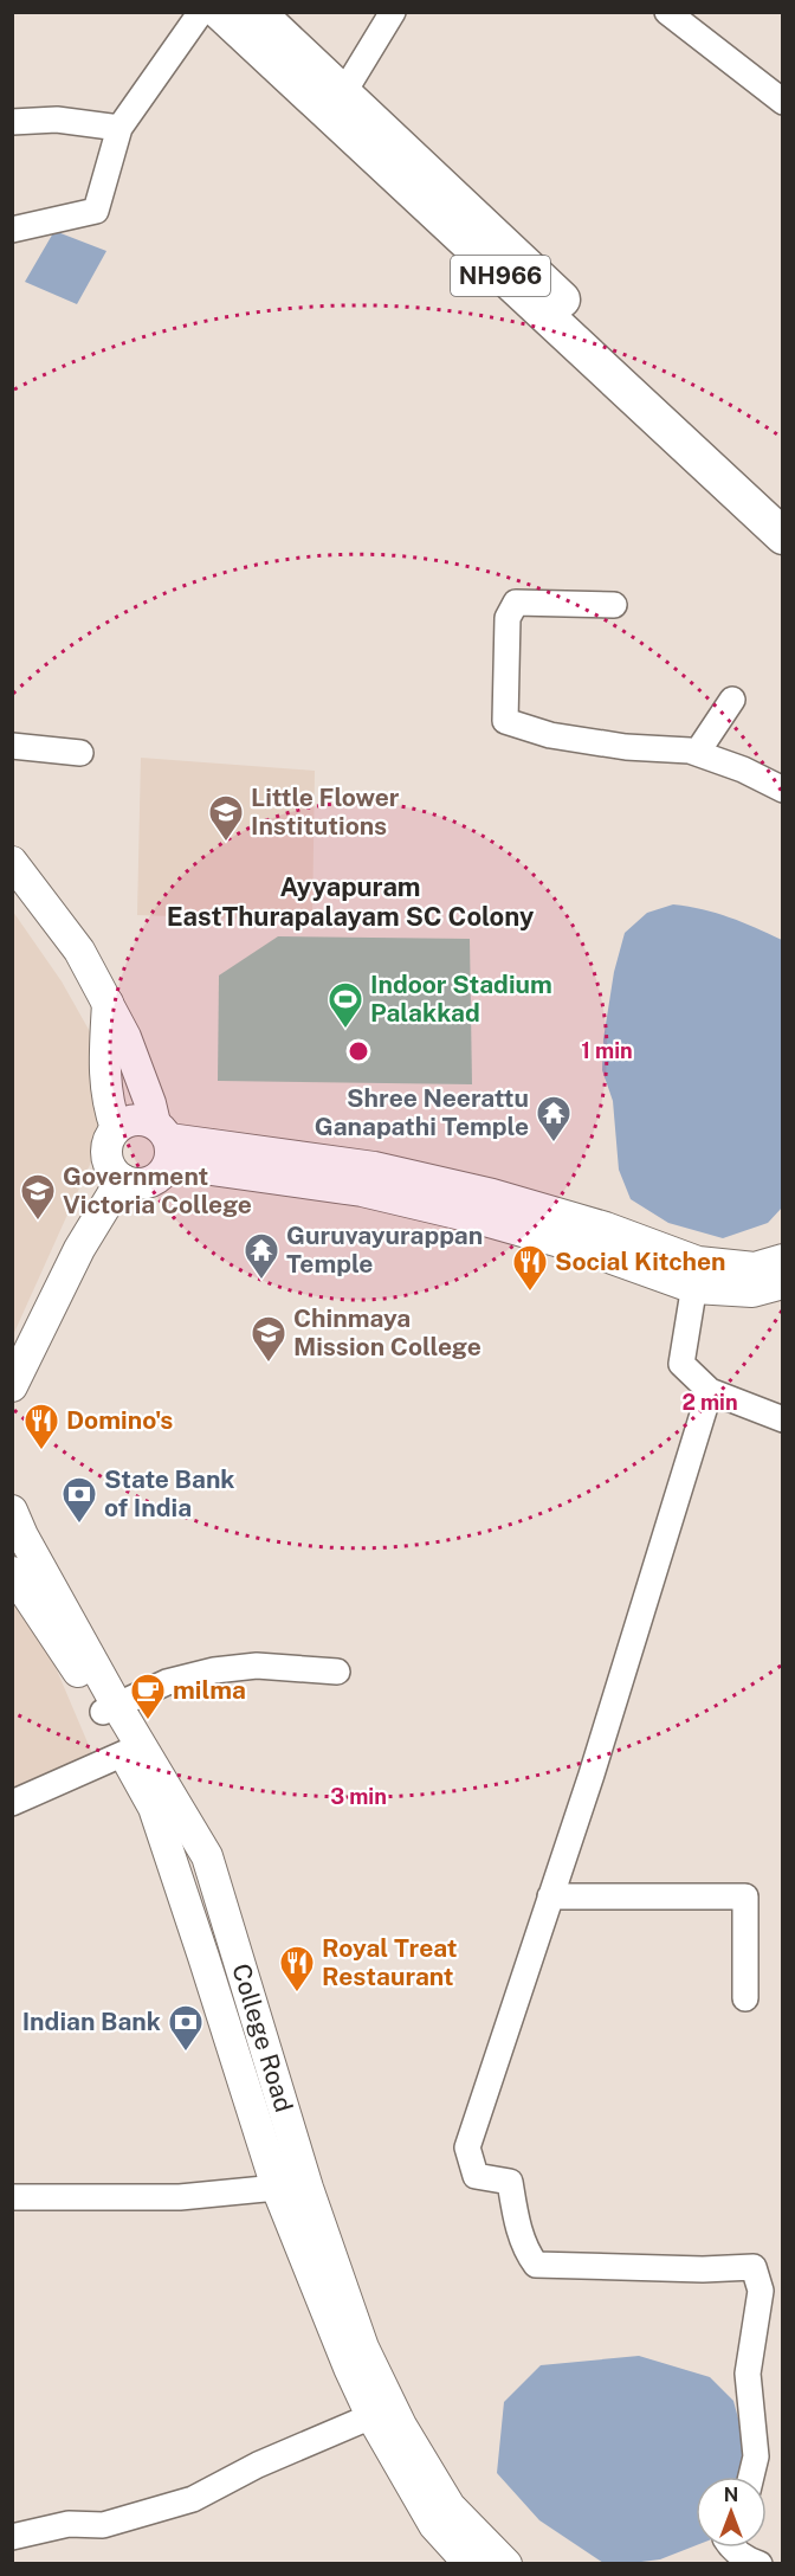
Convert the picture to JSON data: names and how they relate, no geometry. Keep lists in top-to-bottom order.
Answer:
{
  "streets": {
    "highway": ["NH966"],
    "main road": ["College Road"]
  },
  "districts": ["Ayyapuram EastThurapalayam SC Colony"],
  "places": {
    "school or university": ["Little Flower Institutions", "Government Victoria College", "Chinmaya Mission College"],
    "sports": ["Indoor Stadium Palakkad"],
    "temple": ["Shree Neerattu Ganapathi Temple", "Guruvayurappan Temple"],
    "restaurant": ["Social Kitchen", "Domino's", "Royal Treat Restaurant"],
    "bank": ["State Bank of India", "Indian Bank"],
    "cafe": ["milma"]
  },
  "north": "top",
  "rings": ["1 min", "2 min", "3 min"]
}
